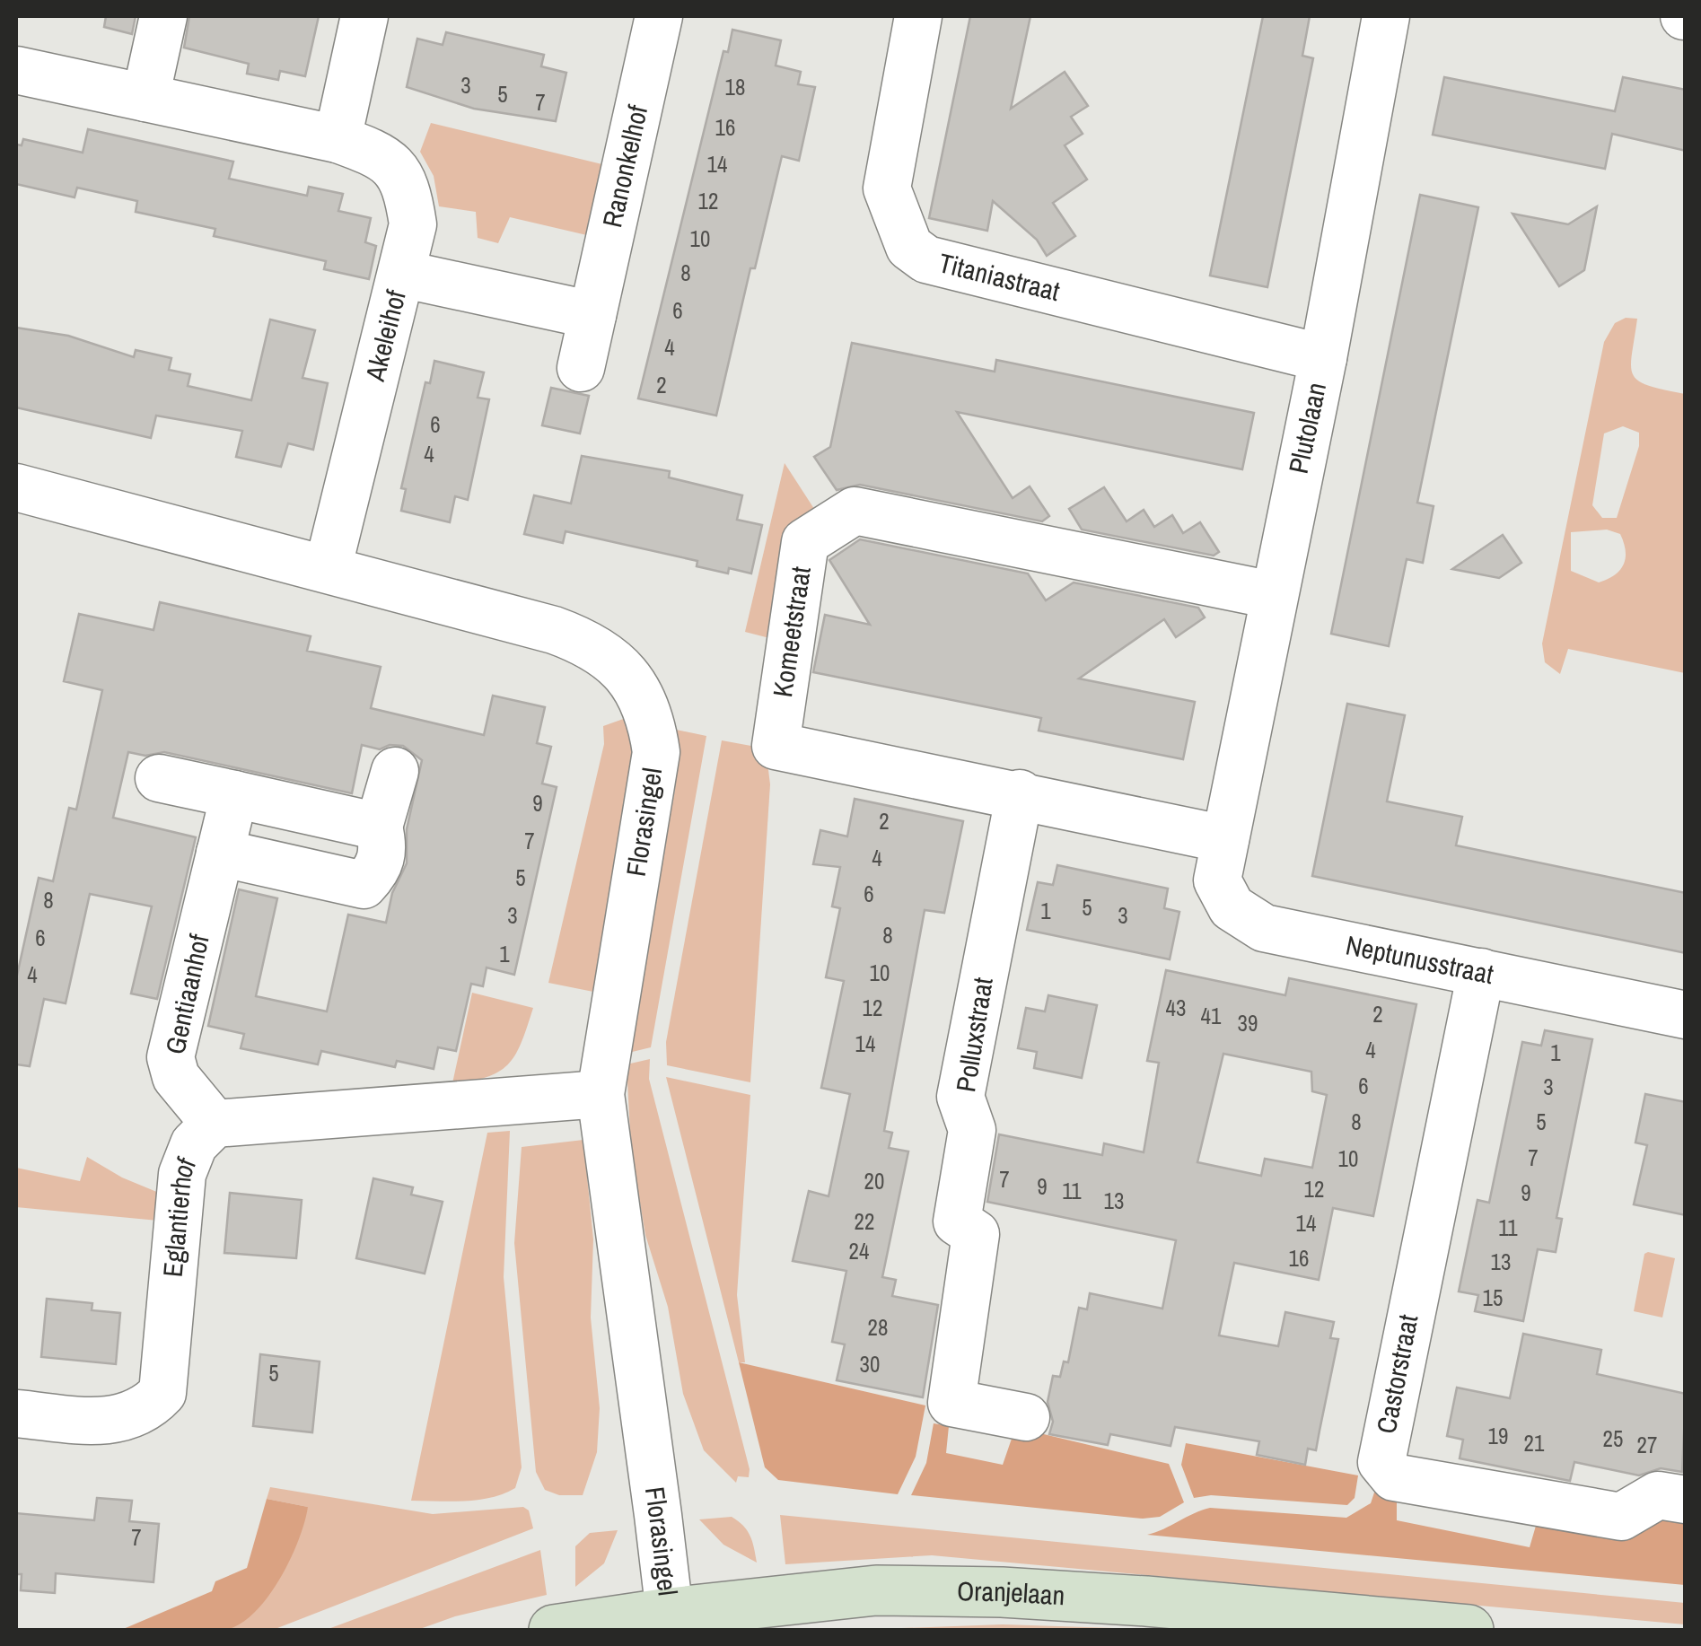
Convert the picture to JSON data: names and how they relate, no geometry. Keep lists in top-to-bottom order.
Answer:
{
  "streets": {
    "street": [
      "Ranonkelhof",
      "Titaniastraat",
      "Akeleihof",
      "Plutolaan",
      "Komeetstraat",
      "Florasingel",
      "Neptunusstraat",
      "Gentiaanhof",
      "Polluxstraat",
      "Eglantierhof",
      "Castorstraat",
      "Oranjelaan"
    ]
  },
  "crossings": [
    ["Titaniastraat", "Plutolaan"],
    ["Akeleihof", "Florasingel"],
    ["Plutolaan", "Komeetstraat"],
    ["Plutolaan", "Neptunusstraat"],
    ["Komeetstraat", "Neptunusstraat"],
    ["Komeetstraat", "Polluxstraat"],
    ["Florasingel", "Eglantierhof"],
    ["Florasingel", "Oranjelaan"],
    ["Neptunusstraat", "Castorstraat"],
    ["Gentiaanhof", "Eglantierhof"]
  ],
  "house_numbers": [
    "3",
    "18",
    "5",
    "7",
    "16",
    "14",
    "12",
    "10",
    "8",
    "6",
    "4",
    "2",
    "6",
    "4",
    "9",
    "2",
    "7",
    "4",
    "5",
    "6",
    "8",
    "5",
    "1",
    "3",
    "3",
    "8",
    "6",
    "1",
    "10",
    "4",
    "12",
    "43",
    "2",
    "41",
    "39",
    "14",
    "4",
    "1",
    "6",
    "3",
    "8",
    "5",
    "7",
    "10",
    "7",
    "20",
    "9",
    "12",
    "11",
    "9",
    "13",
    "22",
    "14",
    "11",
    "24",
    "16",
    "13",
    "15",
    "28",
    "30",
    "5",
    "19",
    "25",
    "21",
    "27",
    "7"
  ]
}
